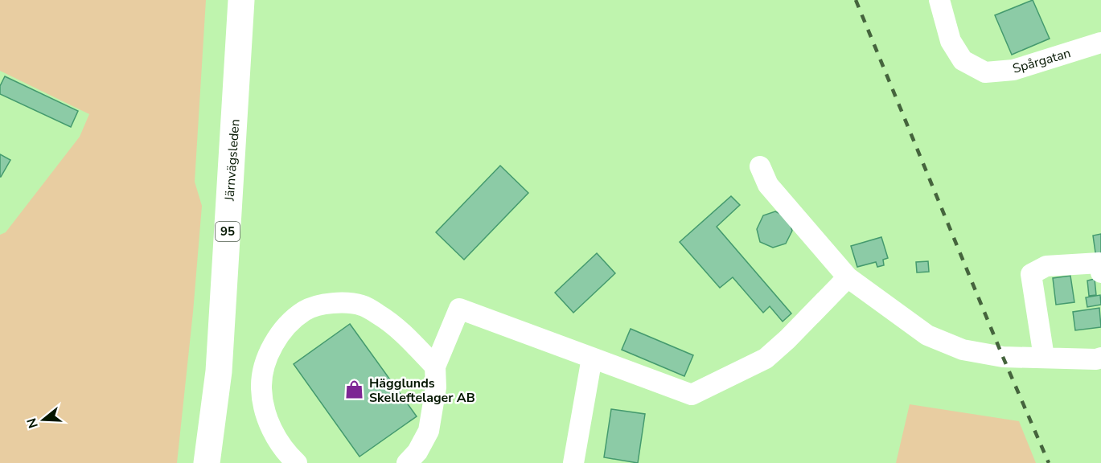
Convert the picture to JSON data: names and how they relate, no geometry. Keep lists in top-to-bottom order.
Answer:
{
  "streets": {
    "main road": ["Järnvägsleden", "95"],
    "street": ["Spårgatan"]
  },
  "places": {
    "shop": ["Hägglunds Skelleftelager AB"]
  },
  "north": "left"
}
